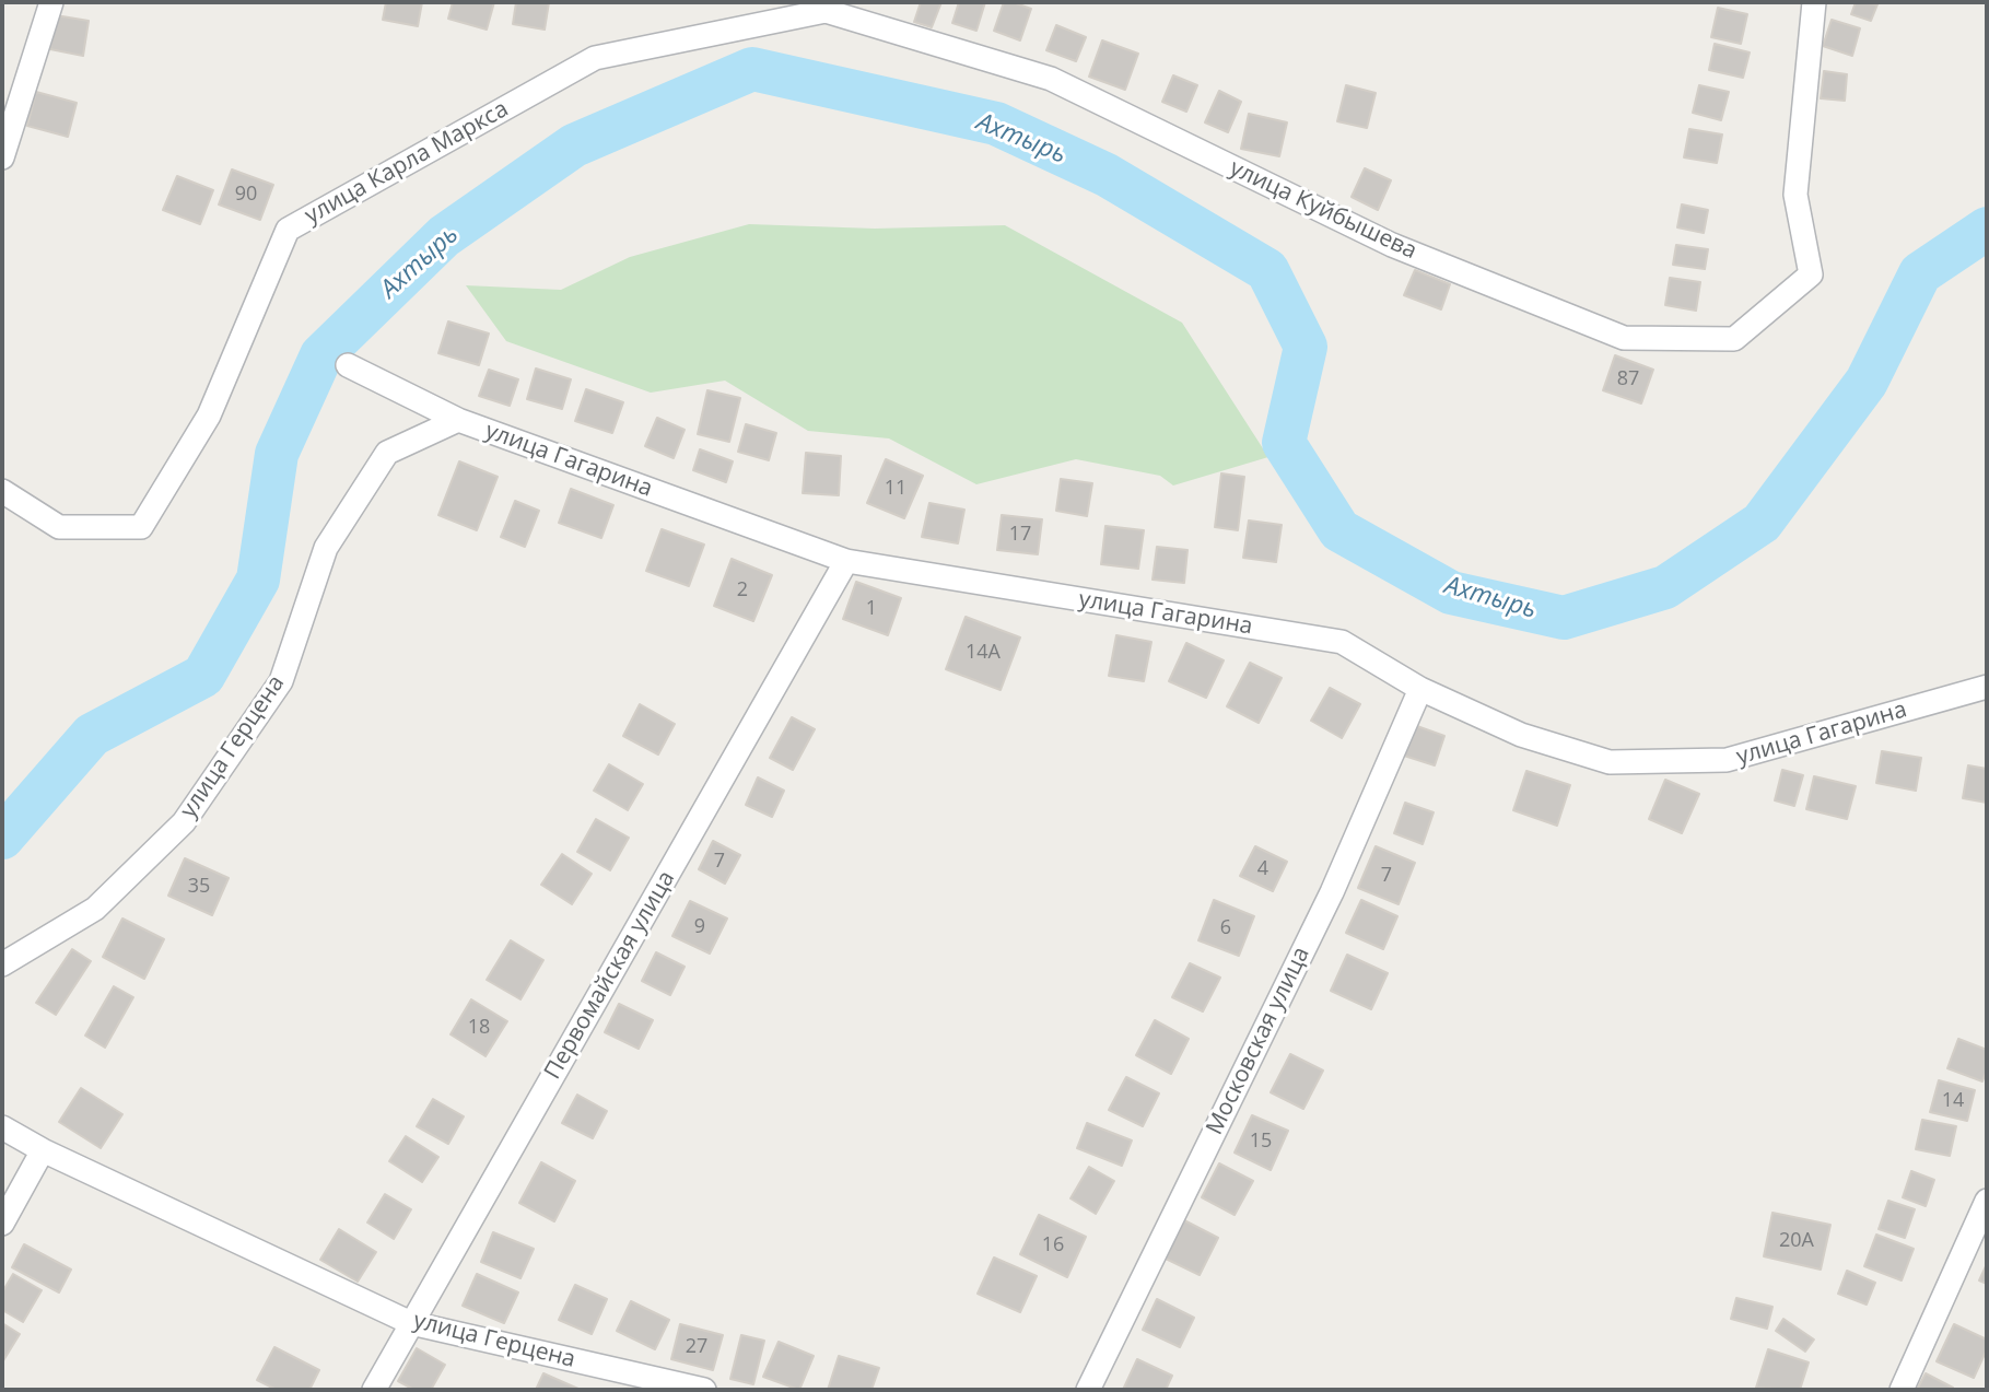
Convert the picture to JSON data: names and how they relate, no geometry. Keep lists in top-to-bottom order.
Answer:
{
  "streets": {
    "street": [
      "улица Карла Маркса",
      "улица Куйбышева",
      "улица Гагарина",
      "улица Герцена",
      "Первомайская улица",
      "Московская улица"
    ]
  },
  "crossings": [
    ["улица Карла Маркса", "улица Куйбышева"],
    ["улица Гагарина", "улица Герцена"],
    ["улица Гагарина", "Первомайская улица"],
    ["улица Гагарина", "Московская улица"],
    ["улица Герцена", "Первомайская улица"]
  ],
  "water": ["Ахтырь"],
  "house_numbers": [
    "90",
    "87",
    "11",
    "17",
    "2",
    "1",
    "14А",
    "7",
    "4",
    "7",
    "35",
    "9",
    "6",
    "18",
    "14",
    "15",
    "20А",
    "16",
    "27"
  ]
}
